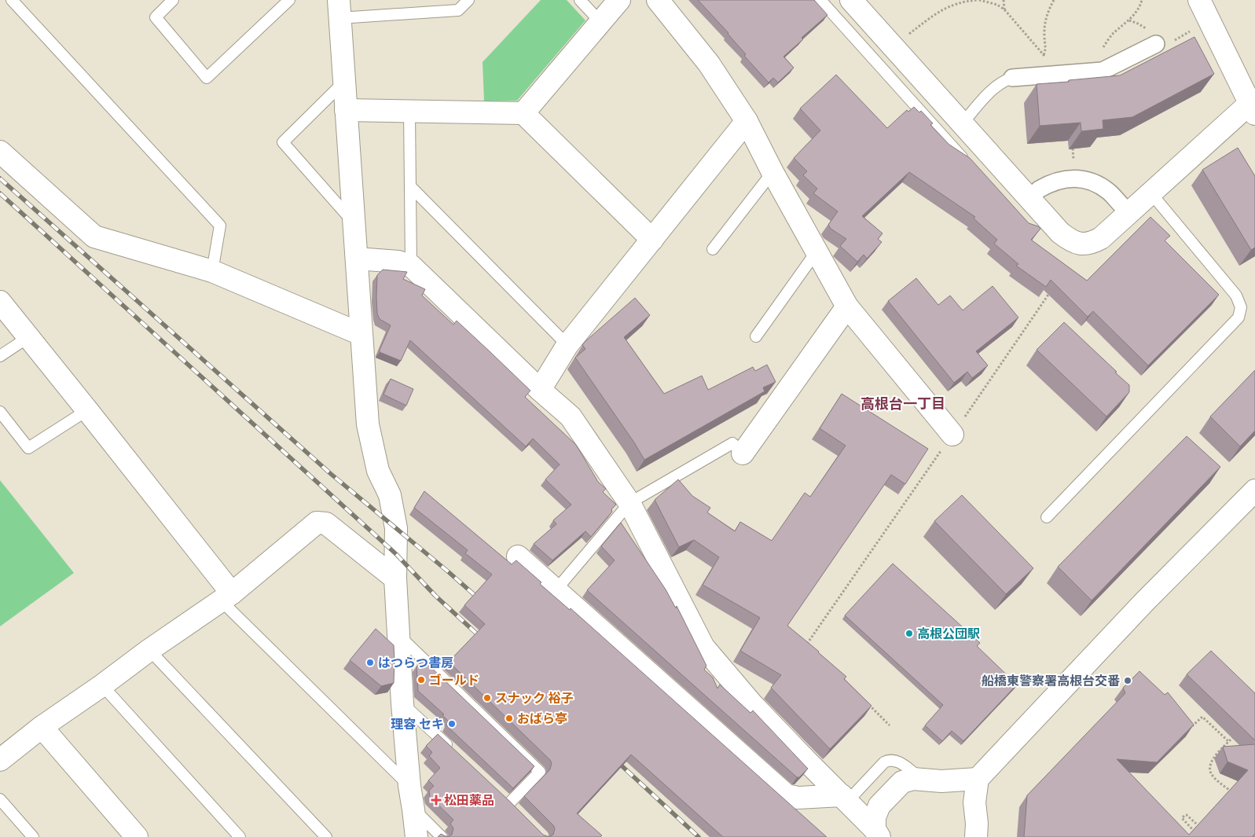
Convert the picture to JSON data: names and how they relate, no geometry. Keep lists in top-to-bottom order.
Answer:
{
  "districts": ["高根台一丁目"],
  "places": {
    "other": [
      "高根公団駅",
      "はつらつ書房",
      "ゴールド",
      "船橋東警察署高根台交番",
      "スナック 裕子",
      "おばら亭",
      "理容 セキ"
    ],
    "health": ["松田薬品"]
  }
}
